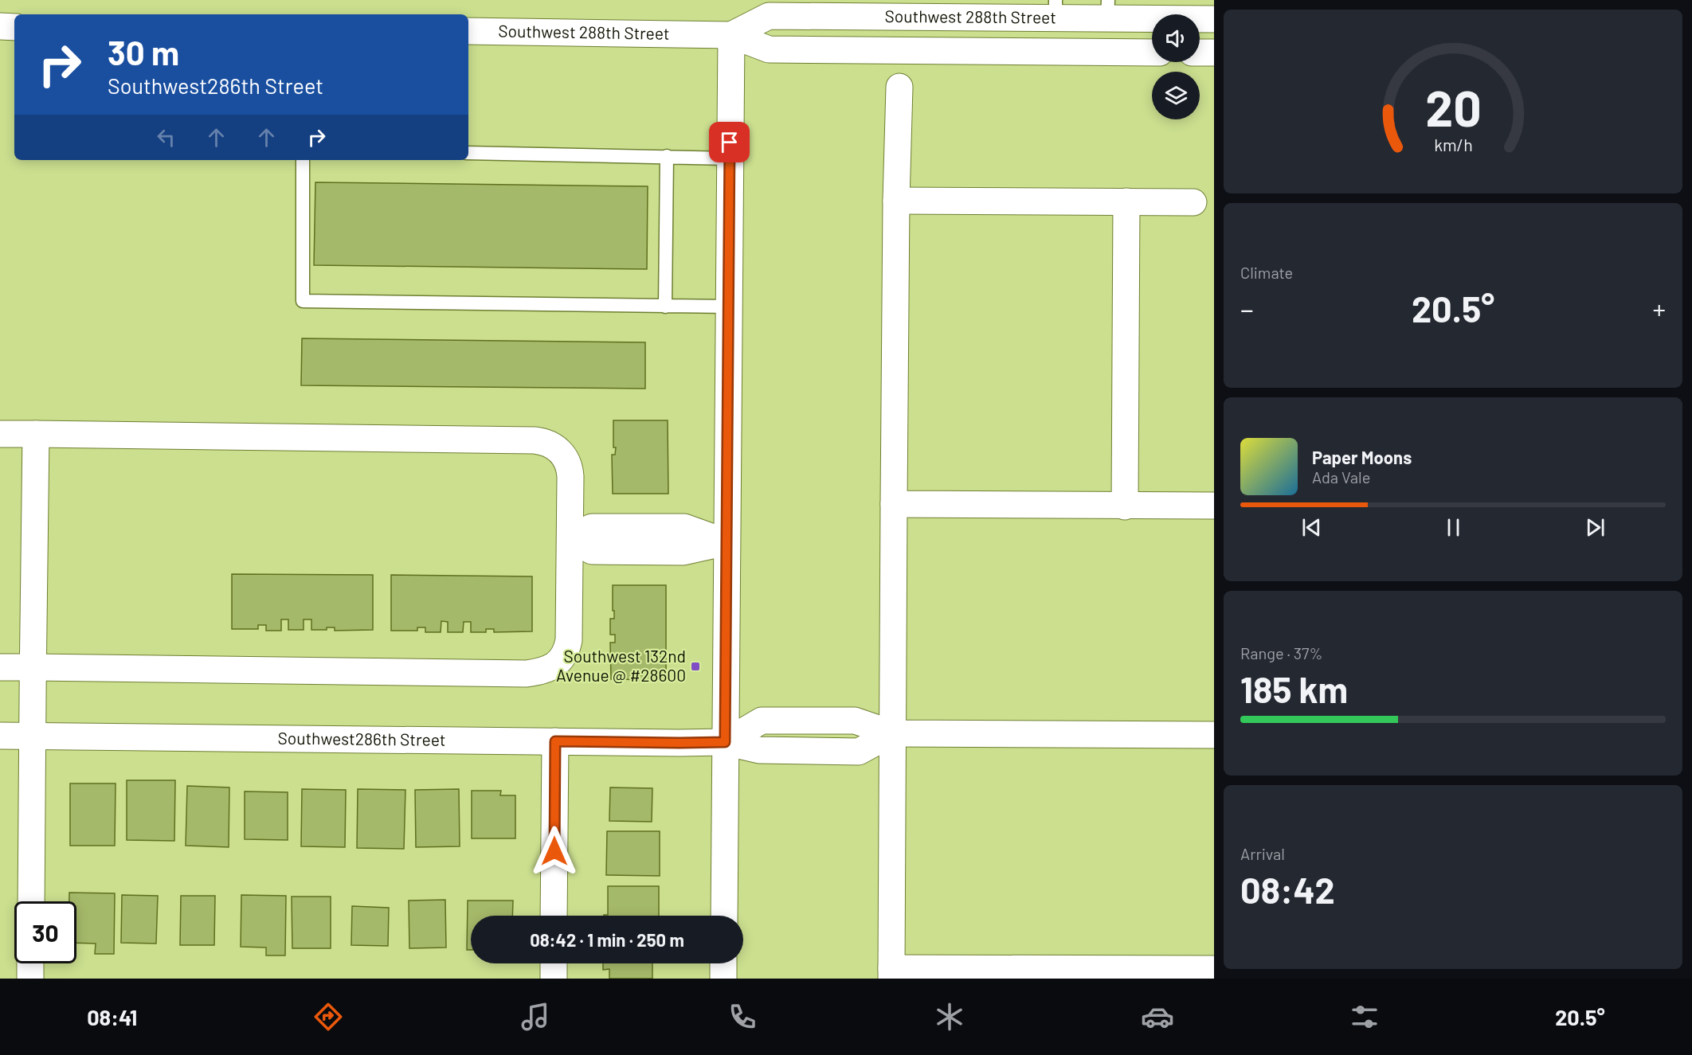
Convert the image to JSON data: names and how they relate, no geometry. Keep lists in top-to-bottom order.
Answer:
{
  "streets": {
    "street": ["Southwest 288th Street", "Southwest286th Street"]
  },
  "places": {
    "transit": ["Southwest 132nd Avenue @ #28600"]
  },
  "page": {
    "turn": ["30 m", "Southwest286th Street"],
    "tile": [
      "Climate",
      ["Range · 37%", "185 km"],
      ["Arrival", "08:42"]
    ],
    "heat": ["−", "20.5°", "+"],
    "song": ["Paper Moons", "Ada Vale"],
    "limit": "30",
    "trip": "08:42 · 1 min · 250 m",
    "tabs": ["08:41", "20.5°"],
    "gauge": ["20", "km/h"]
  }
}
